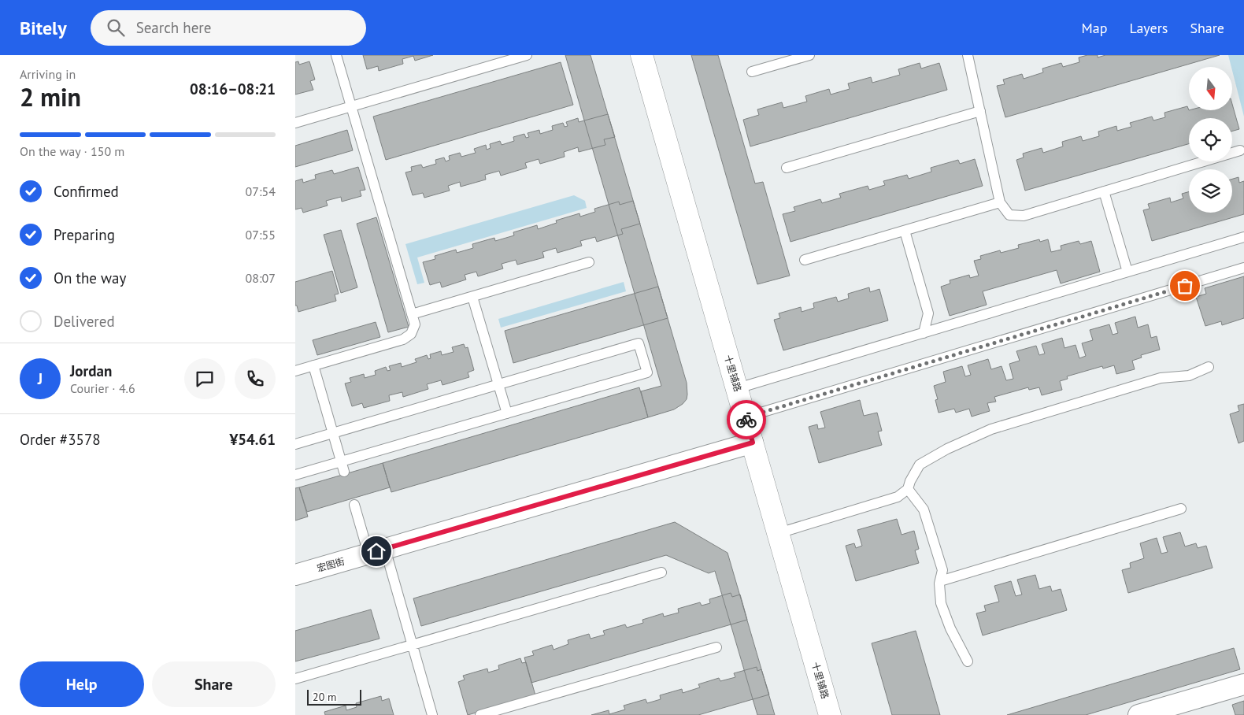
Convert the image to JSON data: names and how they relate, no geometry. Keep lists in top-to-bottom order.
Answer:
{
  "streets": {
    "street": ["十里铺路", "宏图街"]
  },
  "crossings": [
    ["十里铺路", "宏图街"]
  ],
  "scale_bar": "20 m",
  "north": "bottom",
  "page": {
    "header": "Bitely",
    "search": "Search here",
    "nav": ["Map", "Layers", "Share"],
    "heading": ["2 min", "Arriving in", "08:16–08:21"],
    "panel": [
      "Jordan",
      "Courier · 4.6",
      "Order #3578",
      "¥54.61"
    ],
    "bar": "On the way · 150 m",
    "list": [
      ["Confirmed", "07:54"],
      ["Preparing", "07:55"],
      ["On the way", "08:07"],
      "Delivered"
    ],
    "round": "J",
    "buttons": ["Help", "Share"],
    "scale": "20 m"
  }
}
